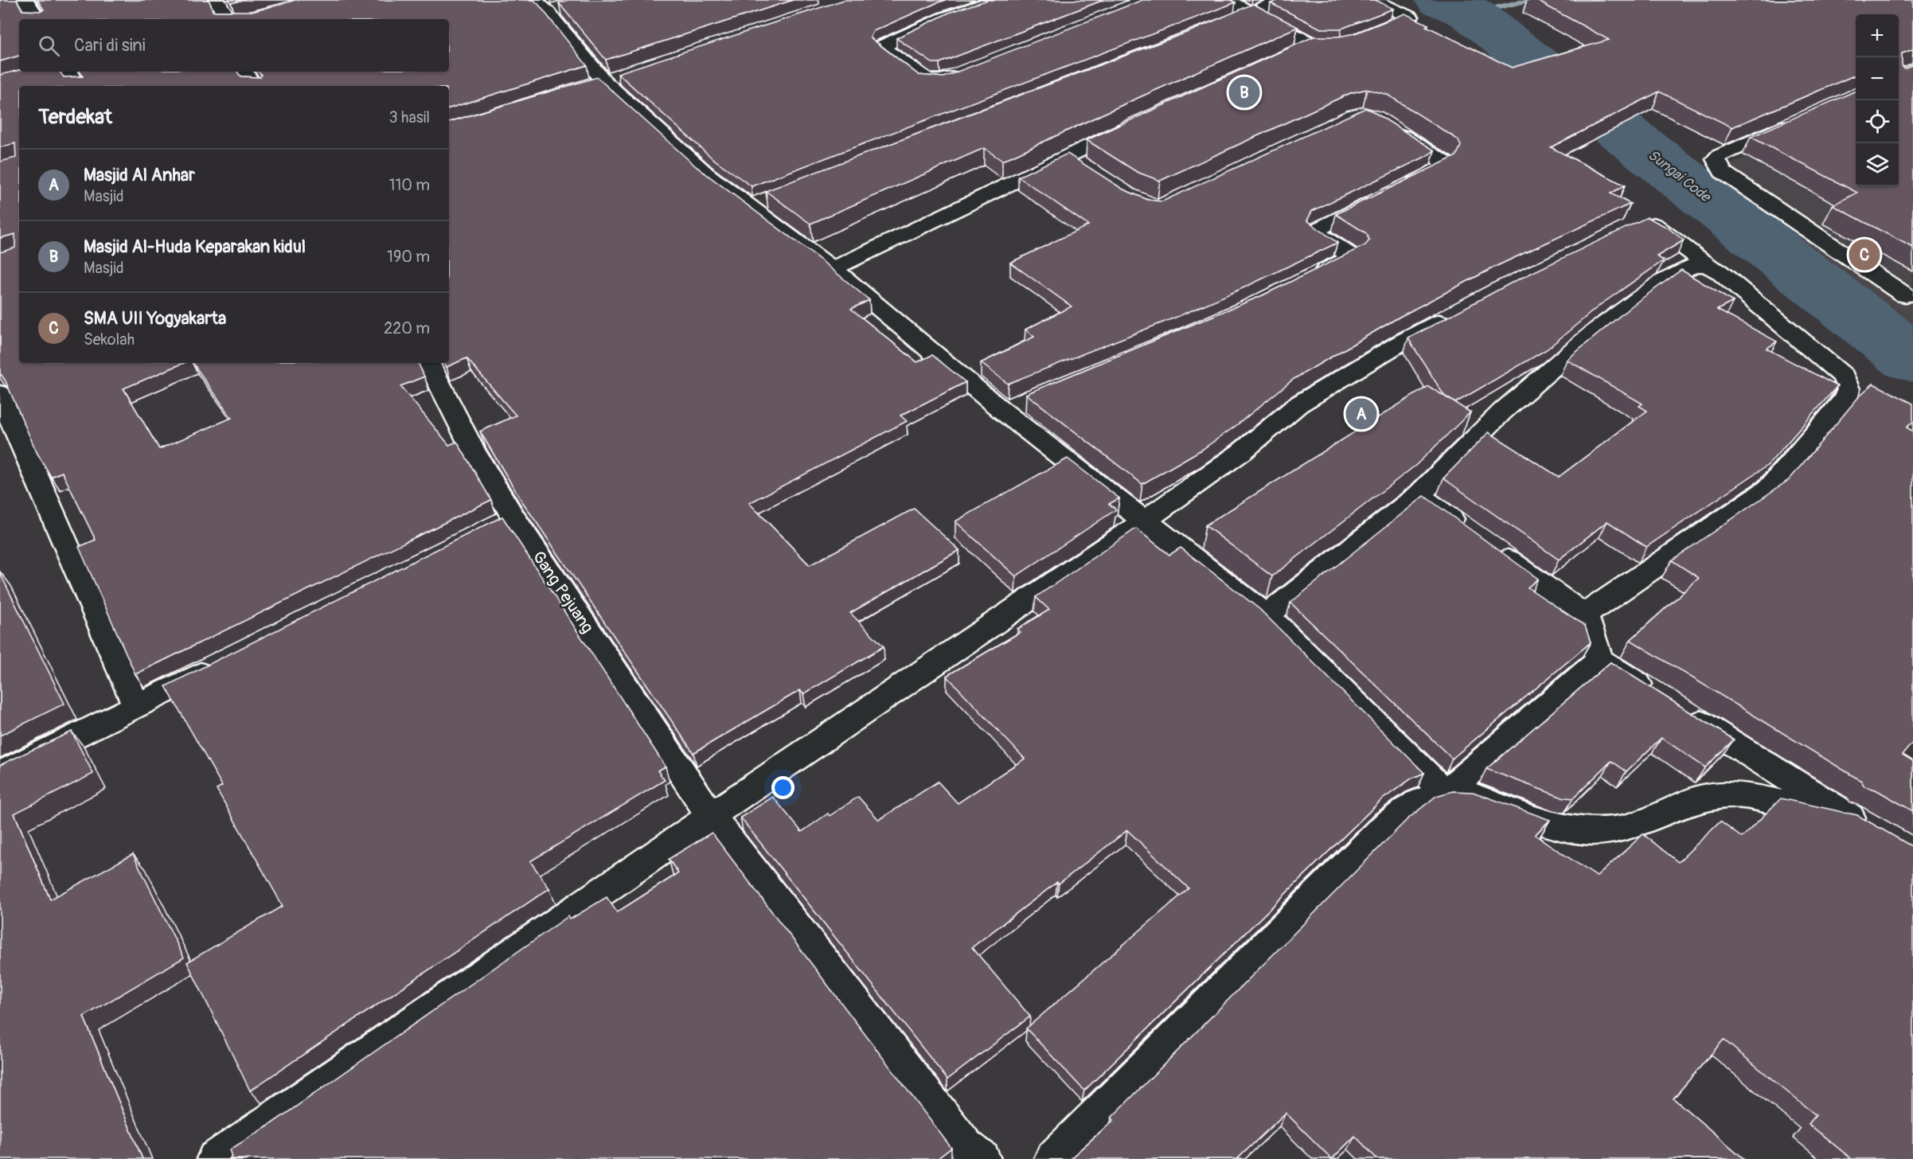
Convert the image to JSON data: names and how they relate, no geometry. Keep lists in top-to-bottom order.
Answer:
{
  "streets": {
    "street": ["Gang Pejuang"]
  },
  "water": ["Sungai Code"],
  "page": {
    "map_buttons": ["+", "−"],
    "search": "Cari di sini",
    "pins": ["B", "C", "A"],
    "heading": ["Terdekat", "3 hasil"],
    "list": [
      {
        "mark": "A",
        "name": "Masjid Al Anhar",
        "note": "Masjid",
        "value": "110 m"
      },
      {
        "mark": "B",
        "name": "Masjid Al-Huda Keparakan kidul",
        "note": "Masjid",
        "value": "190 m"
      },
      {
        "mark": "C",
        "name": "SMA UII Yogyakarta",
        "note": "Sekolah",
        "value": "220 m"
      }
    ]
  }
}
